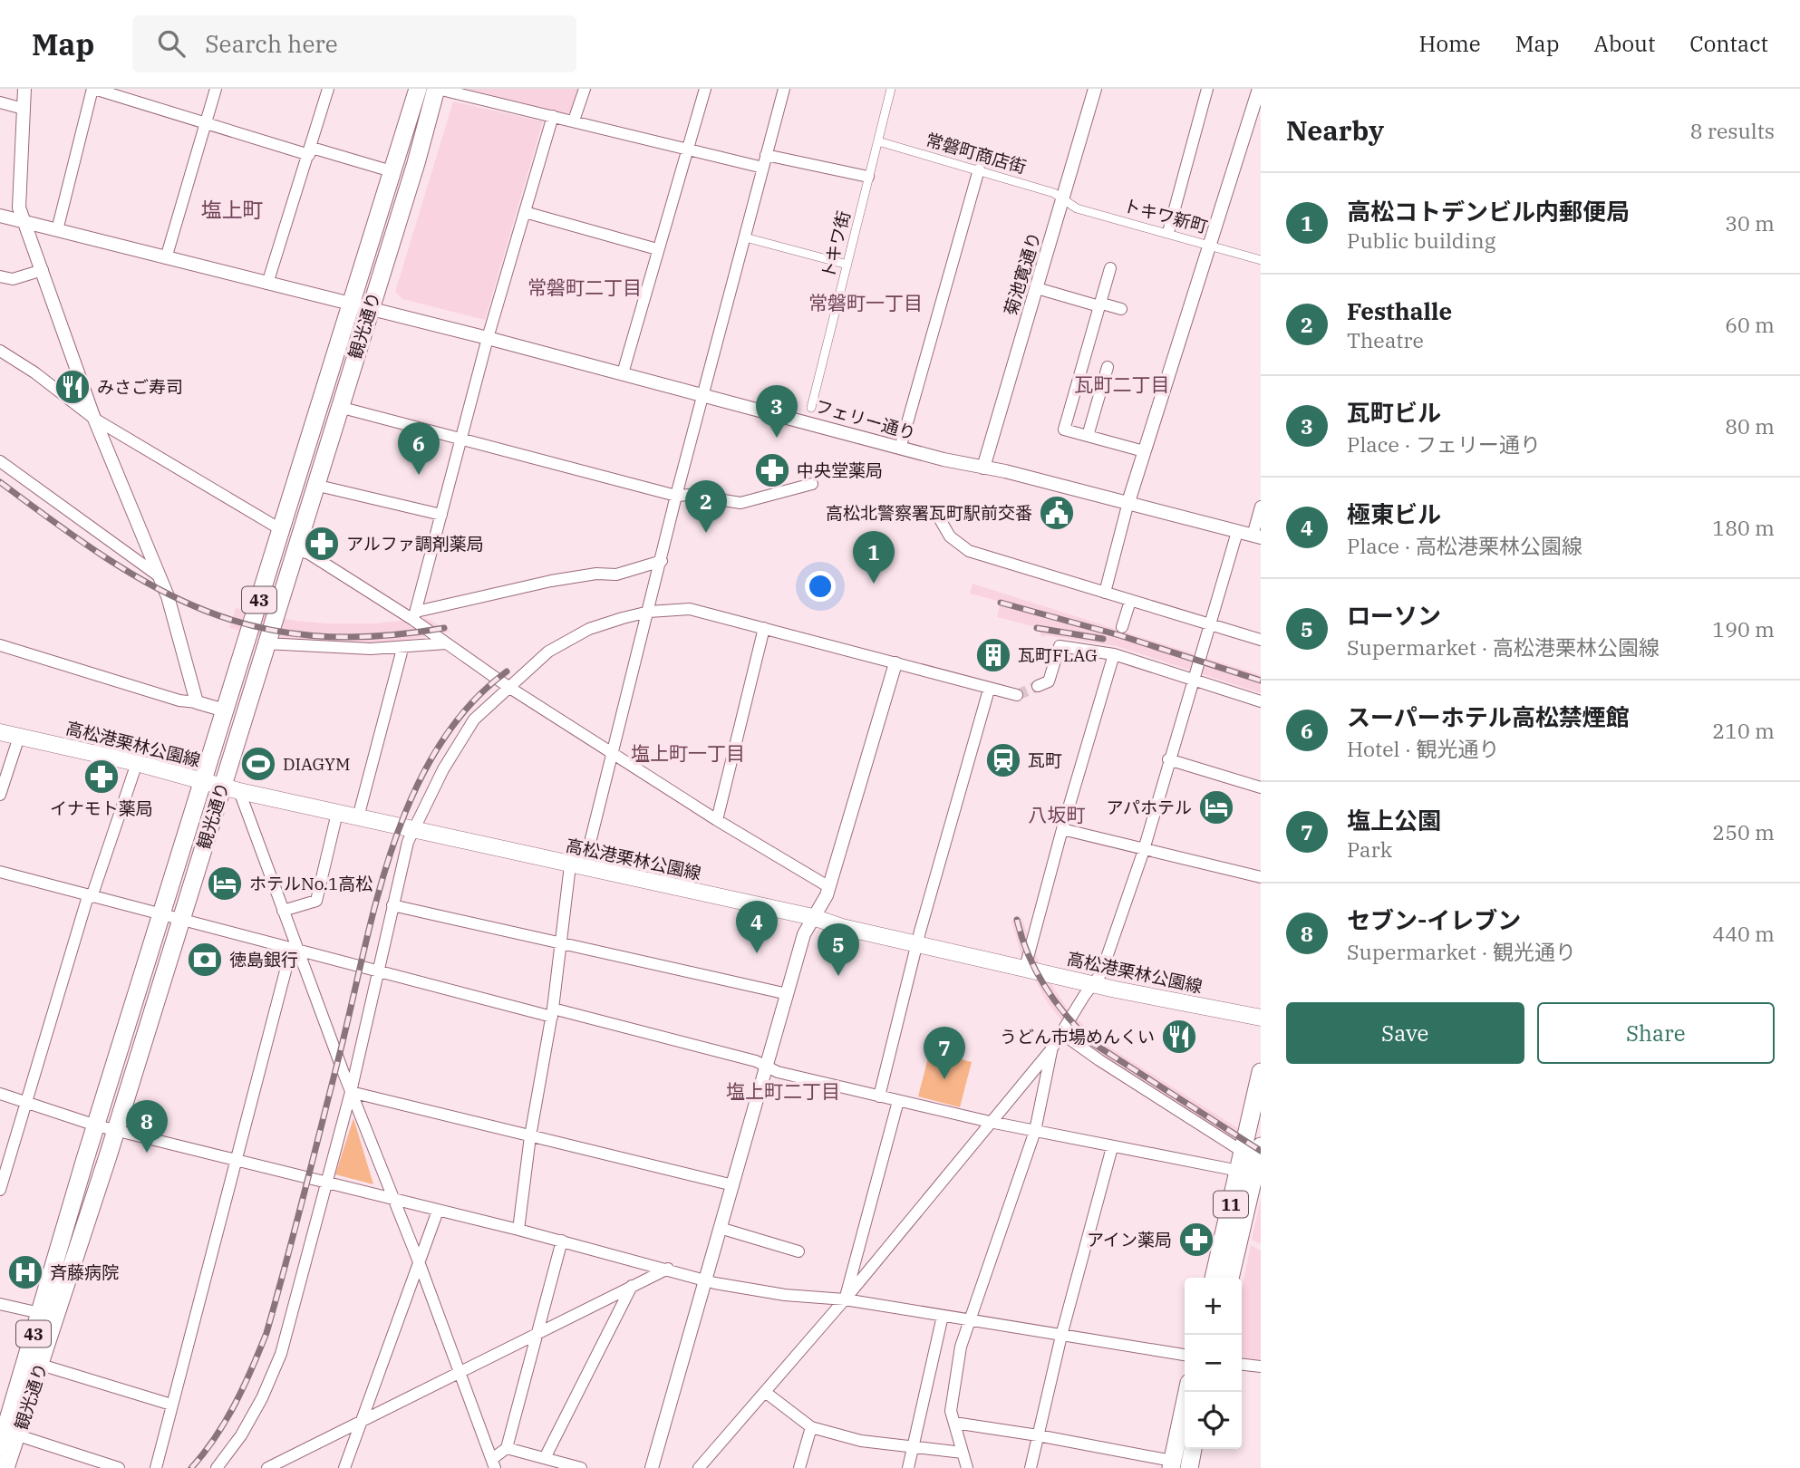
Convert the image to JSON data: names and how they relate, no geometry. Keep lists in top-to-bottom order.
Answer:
{
  "streets": {
    "main road": [
      "観光通り",
      "43",
      "高松港栗林公園線",
      "11"
    ],
    "street": [
      "常磐町商店街",
      "トキワ新町",
      "トキワ街",
      "菊池寛通り",
      "フェリー通り"
    ]
  },
  "crossings": [
    ["常磐町商店街", "トキワ新町"],
    ["常磐町商店街", "トキワ街"],
    ["常磐町商店街", "菊池寛通り"],
    ["トキワ新町", "菊池寛通り"],
    ["菊池寛通り", "フェリー通り"],
    ["観光通り", "フェリー通り"],
    ["観光通り", "高松港栗林公園線"]
  ],
  "districts": [
    "塩上町",
    "常磐町二丁目",
    "常磐町一丁目",
    "瓦町二丁目",
    "塩上町一丁目",
    "八坂町",
    "塩上町二丁目"
  ],
  "places": {
    "restaurant": ["みさご寿司", "うどん市場めんくい"],
    "pharmacy": [
      "中央堂薬局",
      "アルファ調剤薬局",
      "イナモト薬局",
      "アイン薬局"
    ],
    "public building": ["高松北警察署瓦町駅前交番"],
    "building": ["瓦町FLAG"],
    "station": ["瓦町"],
    "sports": ["DIAGYM"],
    "hotel": ["アパホテル", "ホテルNo.1高松"],
    "bank": ["徳島銀行"],
    "hospital": ["斉藤病院"]
  },
  "page": {
    "header": "Map",
    "search": "Search here",
    "nav": [
      "Home",
      "Map",
      "About",
      "Contact"
    ],
    "heading": ["Nearby", "8 results"],
    "list": [
      {
        "mark": "1",
        "name": "高松コトデンビル内郵便局",
        "note": "Public building",
        "value": "30 m"
      },
      {
        "mark": "2",
        "name": "Festhalle",
        "note": "Theatre",
        "value": "60 m"
      },
      {
        "mark": "3",
        "name": "瓦町ビル",
        "note": "Place · フェリー通り",
        "value": "80 m"
      },
      {
        "mark": "4",
        "name": "極東ビル",
        "note": "Place · 高松港栗林公園線",
        "value": "180 m"
      },
      {
        "mark": "5",
        "name": "ローソン",
        "note": "Supermarket · 高松港栗林公園線",
        "value": "190 m"
      },
      {
        "mark": "6",
        "name": "スーパーホテル高松禁煙館",
        "note": "Hotel · 観光通り",
        "value": "210 m"
      },
      {
        "mark": "7",
        "name": "塩上公園",
        "note": "Park",
        "value": "250 m"
      },
      {
        "mark": "8",
        "name": "セブン-イレブン",
        "note": "Supermarket · 観光通り",
        "value": "440 m"
      }
    ],
    "pins": [
      "3",
      "6",
      "2",
      "1",
      "4",
      "5",
      "7",
      "8"
    ],
    "buttons": ["Save", "Share"],
    "map_buttons": ["+", "−"]
  }
}
